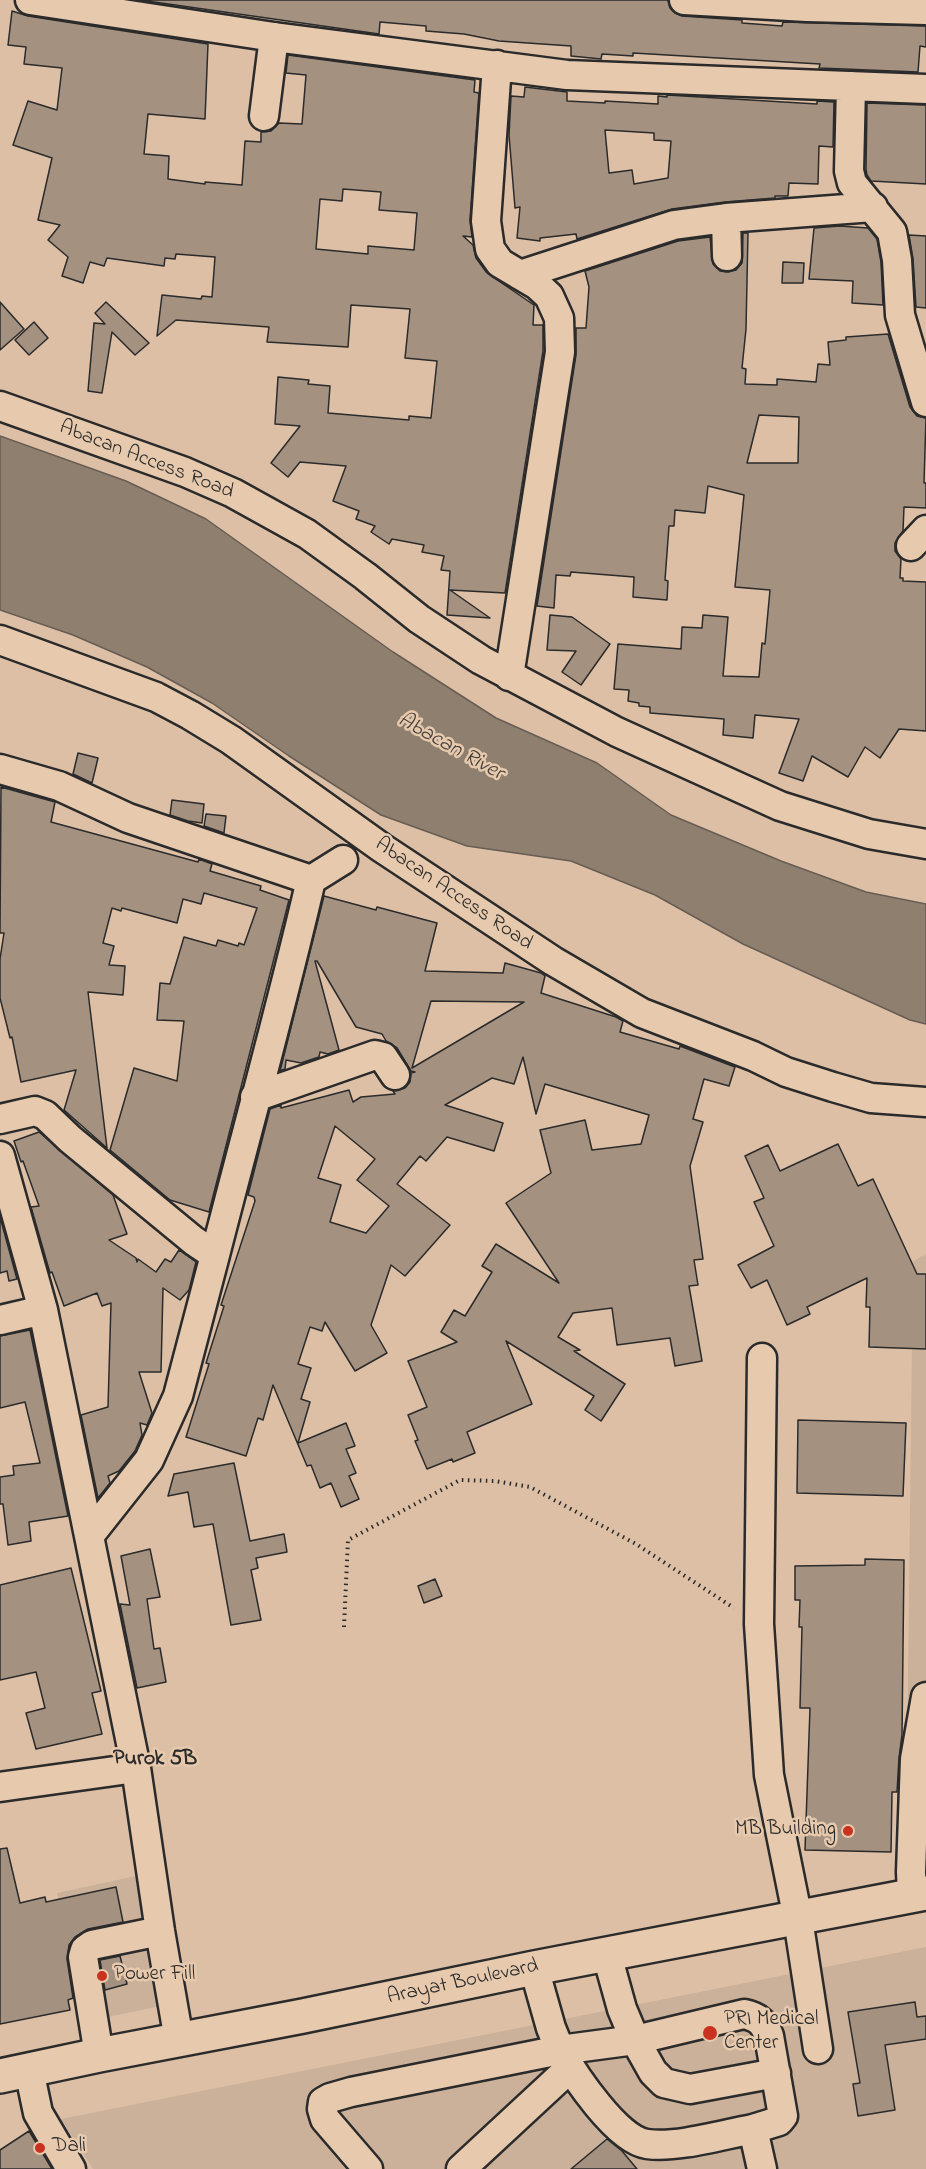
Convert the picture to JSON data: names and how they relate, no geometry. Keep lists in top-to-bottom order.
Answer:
{
  "streets": {
    "main road": ["Arayat Boulevard"],
    "street": ["Abacan Access Road"]
  },
  "districts": ["Purok 5B"],
  "water": ["Abacan River"],
  "places": [
    "MB Building",
    "Power Fill",
    "PRI Medical Center",
    "Dali"
  ]
}
